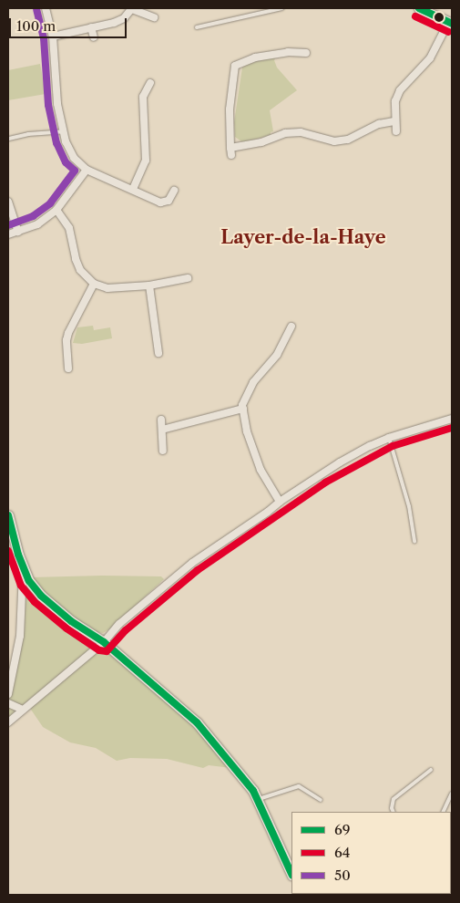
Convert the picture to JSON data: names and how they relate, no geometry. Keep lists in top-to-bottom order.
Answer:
{
  "districts": ["Layer-de-la-Haye"],
  "lines": ["transit line 69", "transit line 50", "transit line 64"],
  "legend": ["69", "64", "50"],
  "scale_bar": "100 m"
}
